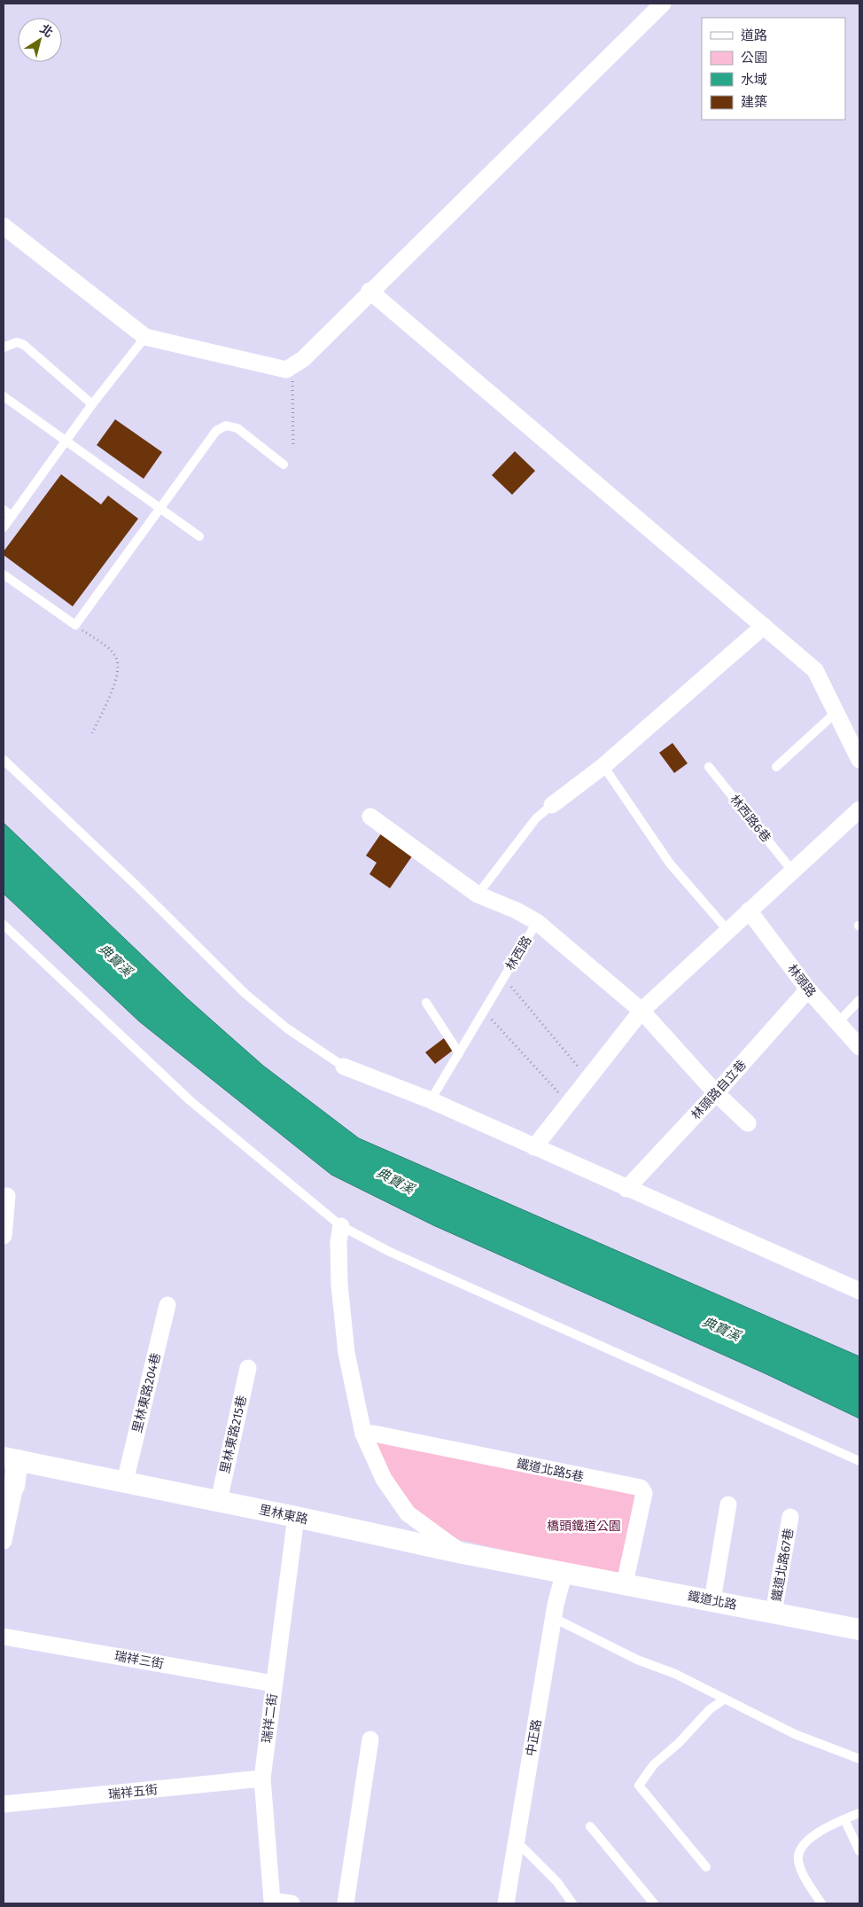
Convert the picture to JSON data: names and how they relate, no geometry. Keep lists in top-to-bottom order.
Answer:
{
  "streets": {
    "street": [
      "林西路",
      "林頭路",
      "林頭路自立巷",
      "里林東路204巷",
      "里林東路215巷",
      "鐵道北路5巷",
      "里林東路",
      "鐵道北路67巷",
      "鐵道北路",
      "瑞祥三街",
      "瑞祥二街",
      "中正路",
      "瑞祥五街"
    ],
    "lane": ["林西路6巷"]
  },
  "crossings": [
    ["林西路", "林頭路自立巷"],
    ["林頭路", "林頭路自立巷"],
    ["里林東路204巷", "里林東路"],
    ["里林東路215巷", "里林東路"],
    ["鐵道北路5巷", "鐵道北路"],
    ["里林東路", "鐵道北路"],
    ["里林東路", "瑞祥二街"],
    ["里林東路", "中正路"],
    ["鐵道北路67巷", "鐵道北路"],
    ["鐵道北路", "中正路"],
    ["瑞祥三街", "瑞祥二街"],
    ["瑞祥二街", "瑞祥五街"]
  ],
  "water": ["典寶溪"],
  "parks": ["橋頭鐵道公園"],
  "legend": [
    "道路",
    "公園",
    "水域",
    "建築"
  ],
  "north": "top right"
}
